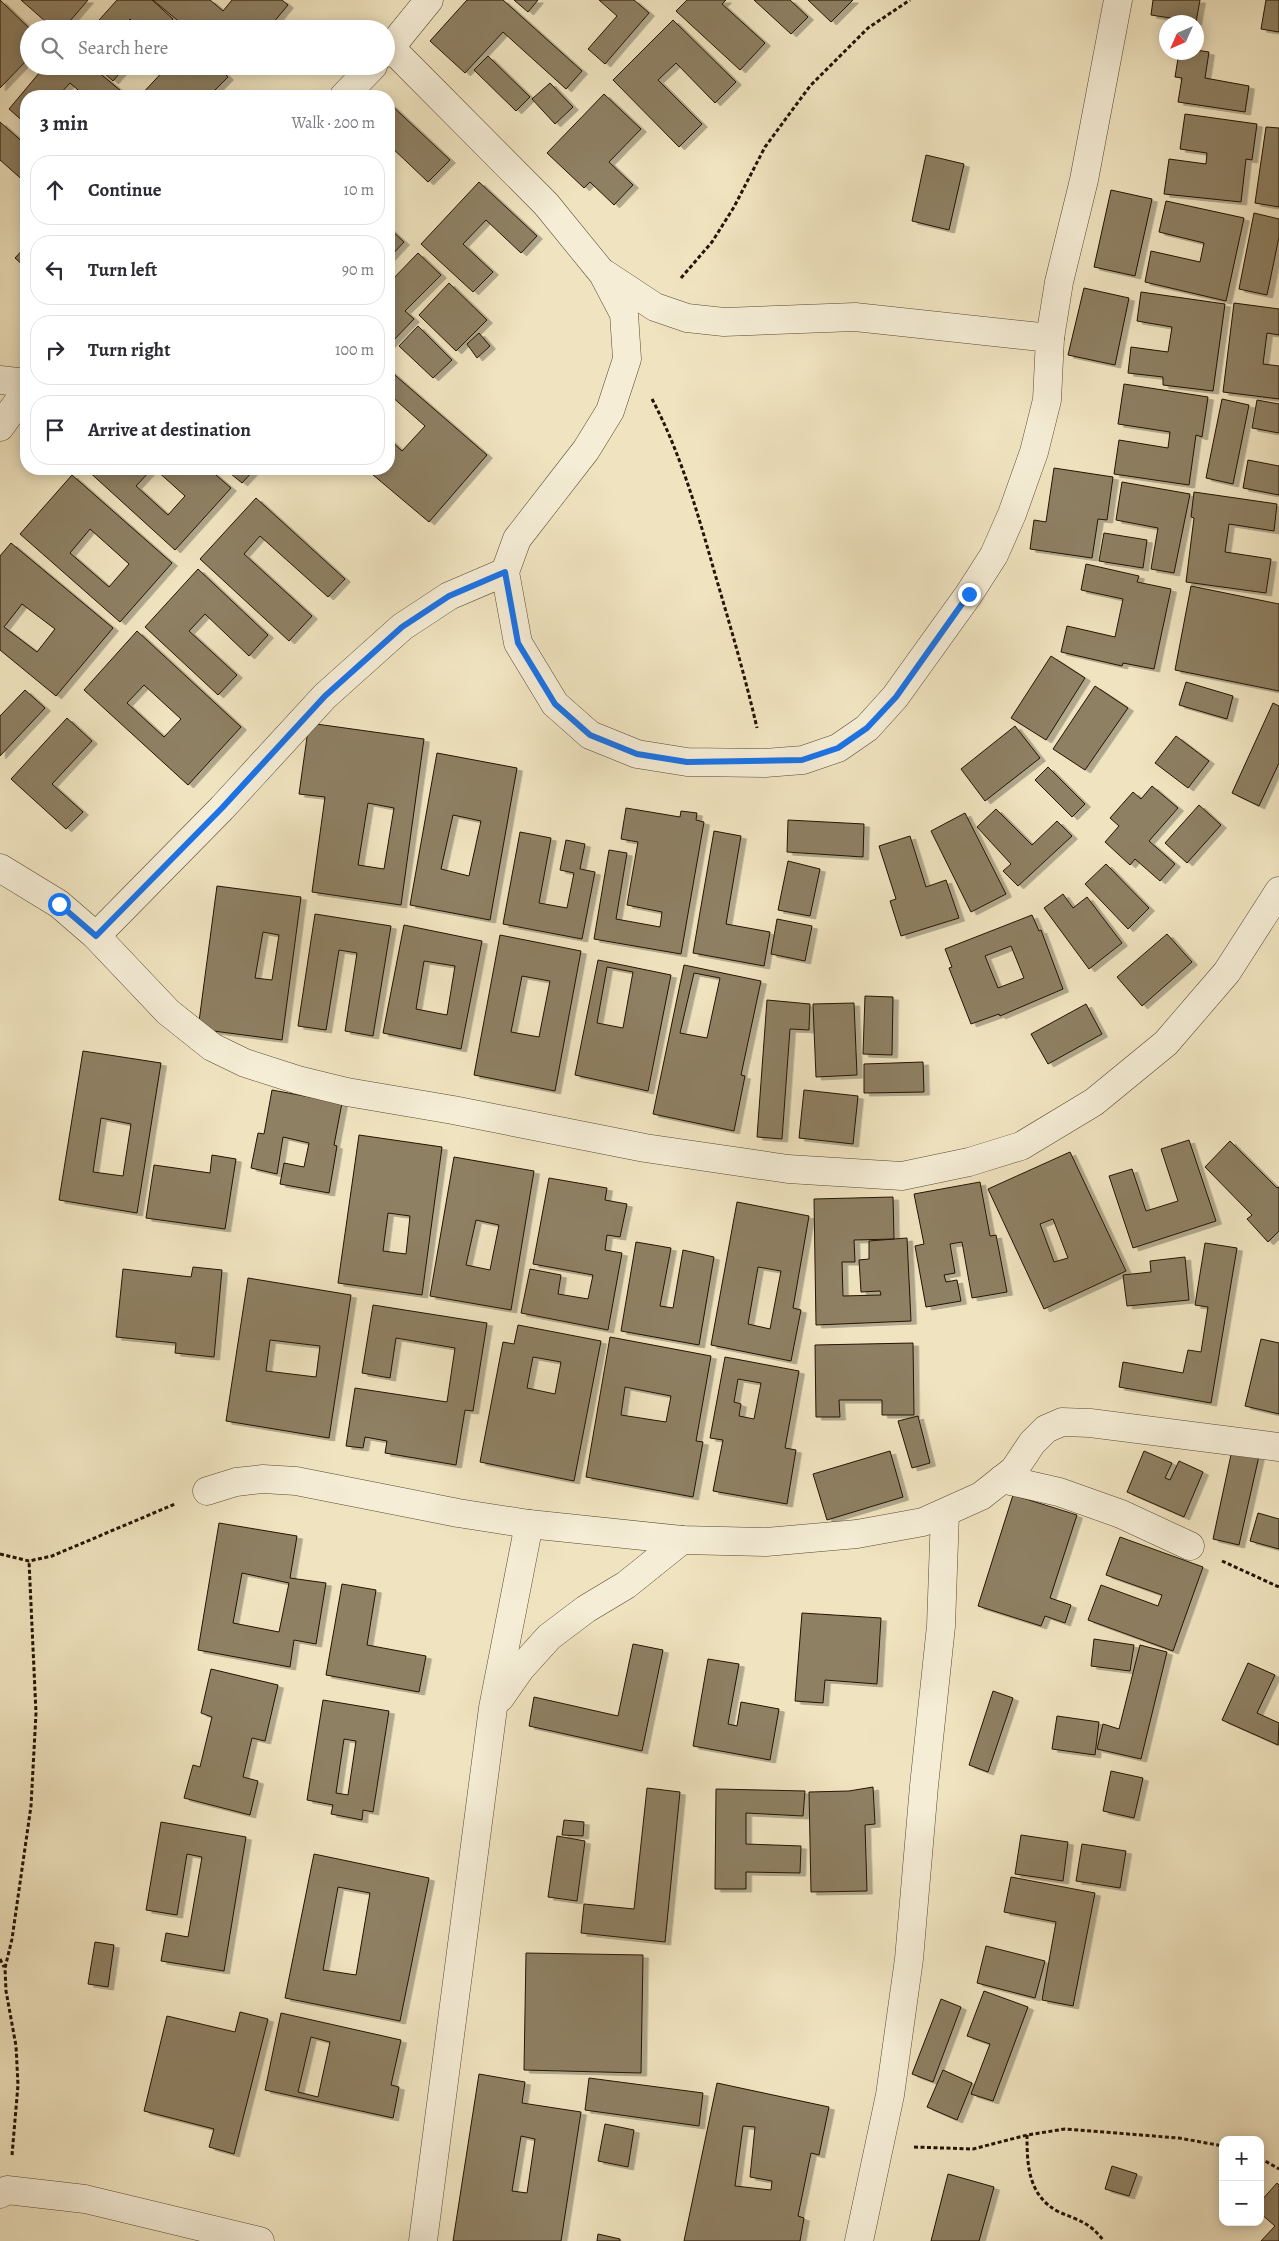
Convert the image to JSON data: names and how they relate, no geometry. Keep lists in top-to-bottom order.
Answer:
{
  "north": "bottom left",
  "page": {
    "search": "Search here",
    "heading": ["3 min", "Walk · 200 m"],
    "list": [
      ["Continue", "10 m"],
      ["Turn left", "90 m"],
      ["Turn right", "100 m"],
      "Arrive at destination"
    ],
    "map_buttons": ["+", "−"]
  }
}
